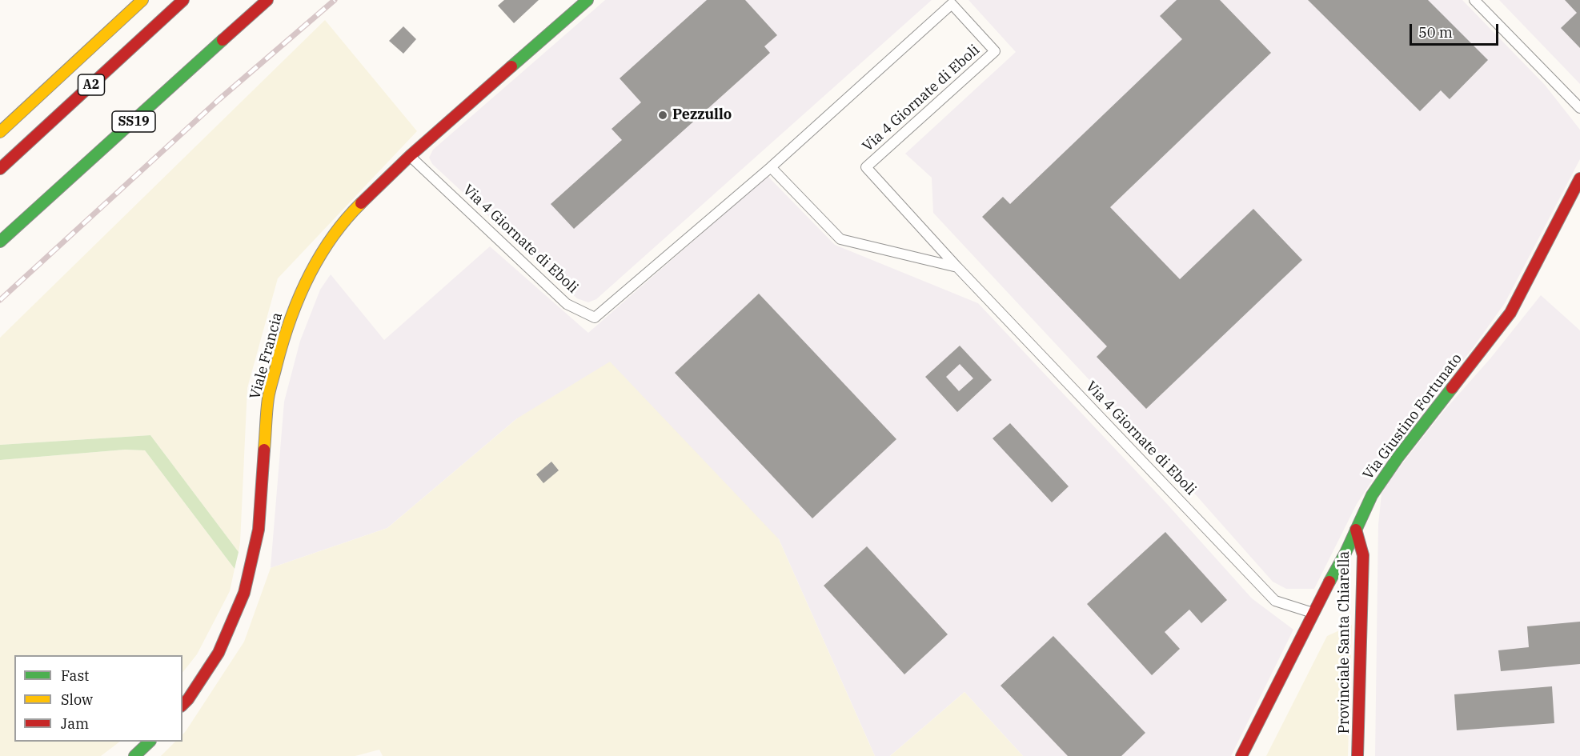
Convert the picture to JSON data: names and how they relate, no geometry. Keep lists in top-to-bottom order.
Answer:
{
  "streets": {
    "main road": [
      "A2",
      "SS19",
      "Viale Francia",
      "Via Giustino Fortunato",
      "Provinciale Santa Chiarella"
    ],
    "street": ["Via 4 Giornate di Eboli"]
  },
  "crossings": [
    ["Via 4 Giornate di Eboli", "Viale Francia"],
    ["Via 4 Giornate di Eboli", "Via Giustino Fortunato"],
    ["Via Giustino Fortunato", "Provinciale Santa Chiarella"]
  ],
  "places": ["Pezzullo"],
  "legend": ["Fast", "Slow", "Jam"],
  "scale_bar": "50 m"
}
